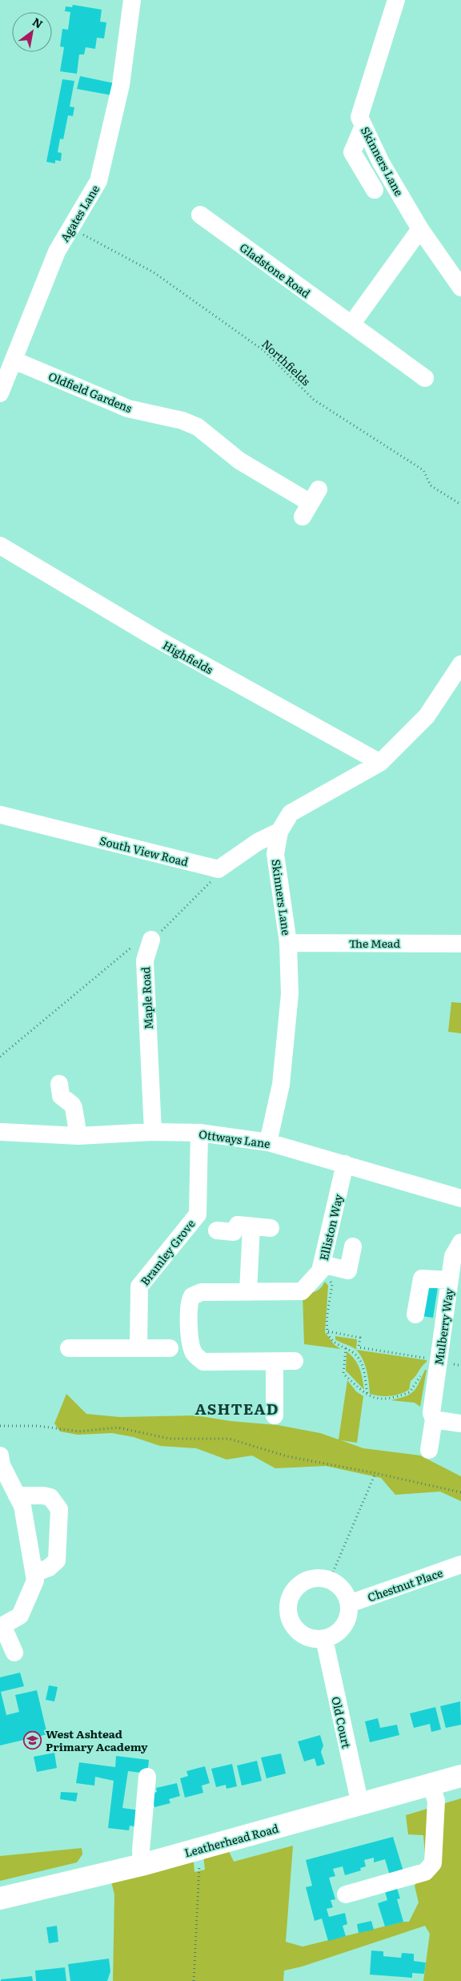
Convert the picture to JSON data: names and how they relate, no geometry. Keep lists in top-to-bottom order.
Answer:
{
  "streets": {
    "highway": ["Leatherhead Road"],
    "street": [
      "Skinners Lane",
      "Agates Lane",
      "Gladstone Road",
      "Oldfield Gardens",
      "Highfields",
      "South View Road",
      "The Mead",
      "Maple Road",
      "Ottways Lane",
      "Elliston Way",
      "Bramley Grove",
      "Mulberry Way",
      "Chestnut Place",
      "Old Court"
    ],
    "path": ["Northfields"]
  },
  "crossings": [
    ["Skinners Lane", "Highfields"],
    ["Skinners Lane", "The Mead"],
    ["Skinners Lane", "Ottways Lane"],
    ["Agates Lane", "Northfields"],
    ["Agates Lane", "Oldfield Gardens"],
    ["Maple Road", "Ottways Lane"],
    ["Ottways Lane", "Elliston Way"],
    ["Ottways Lane", "Bramley Grove"],
    ["Chestnut Place", "Old Court"],
    ["Old Court", "Leatherhead Road"]
  ],
  "districts": ["ASHTEAD"],
  "places": {
    "school or university": ["West Ashtead Primary Academy"]
  },
  "north": "top right"
}
